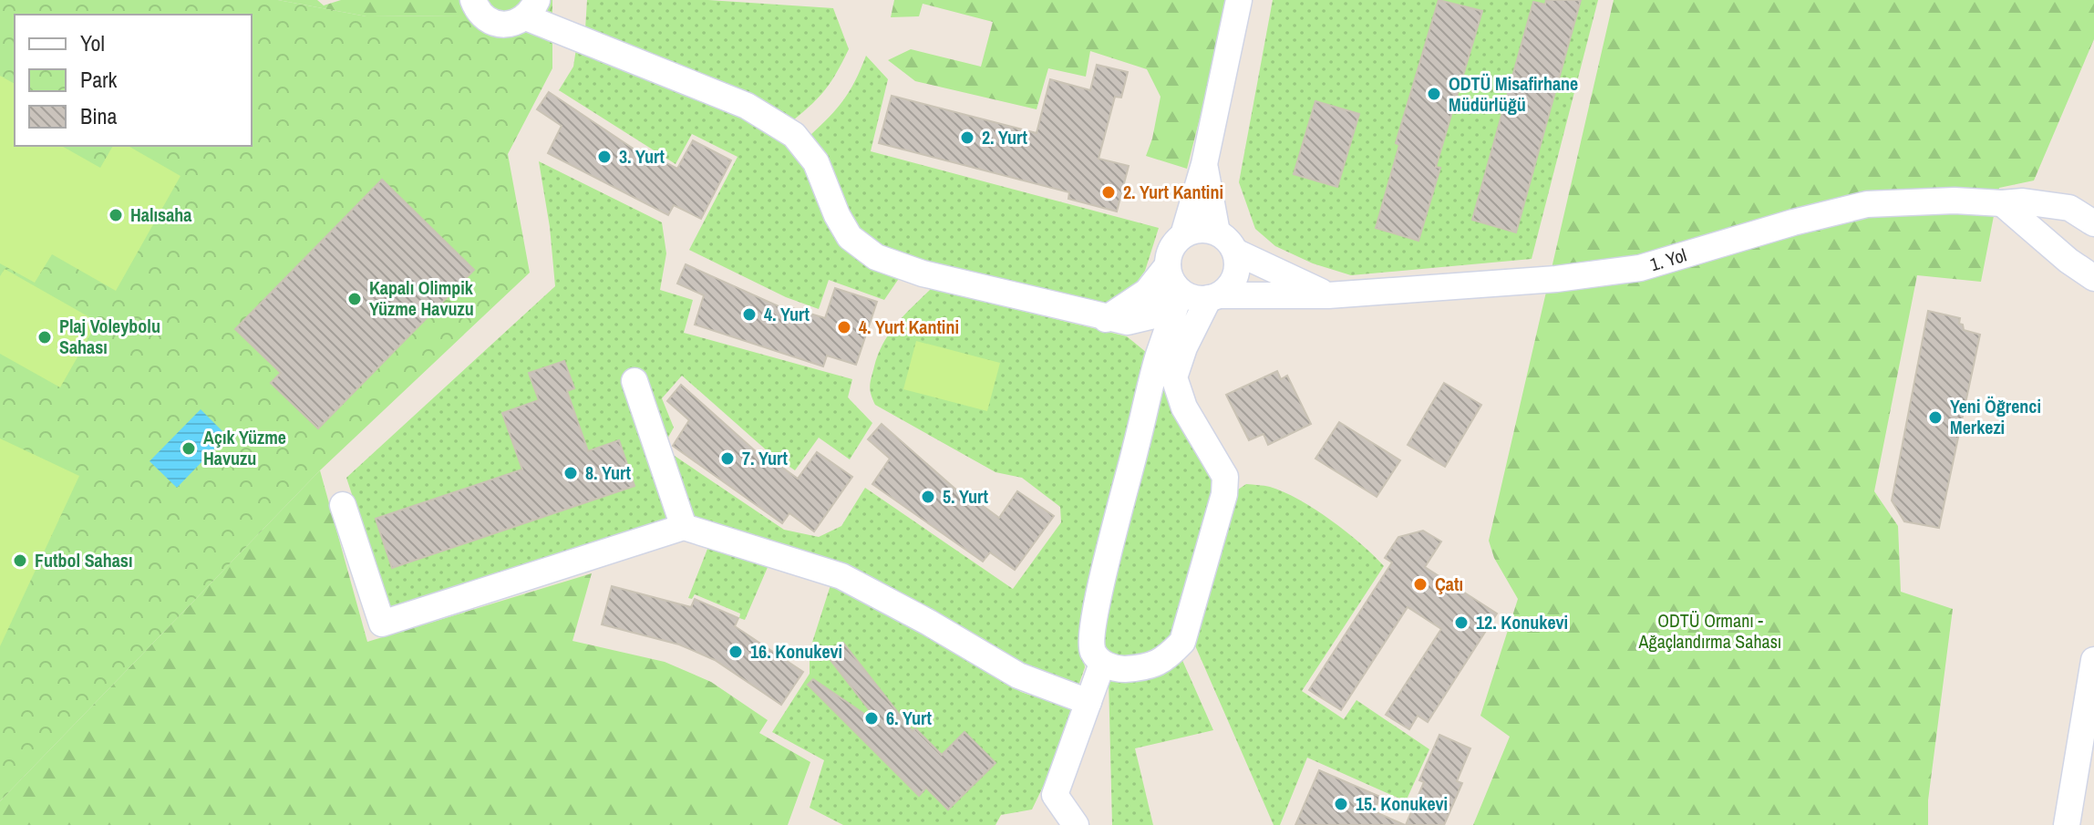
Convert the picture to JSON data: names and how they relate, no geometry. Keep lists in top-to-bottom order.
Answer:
{
  "streets": {
    "street": ["1. Yol"]
  },
  "parks": ["ODTÜ Ormanı - Ağaçlandırma Sahası"],
  "places": [
    "ODTÜ Misafirhane Müdürlüğü",
    "2. Yurt",
    "3. Yurt",
    "2. Yurt Kantini",
    "Halısaha",
    "Kapalı Olimpik Yüzme Havuzu",
    "4. Yurt",
    "4. Yurt Kantini",
    "Plaj Voleybolu Sahası",
    "Yeni Öğrenci Merkezi",
    "Açık Yüzme Havuzu",
    "7. Yurt",
    "8. Yurt",
    "5. Yurt",
    "Futbol Sahası",
    "Çatı",
    "12. Konukevi",
    "16. Konukevi",
    "6. Yurt",
    "15. Konukevi"
  ],
  "legend": ["Yol", "Park", "Bina"]
}
